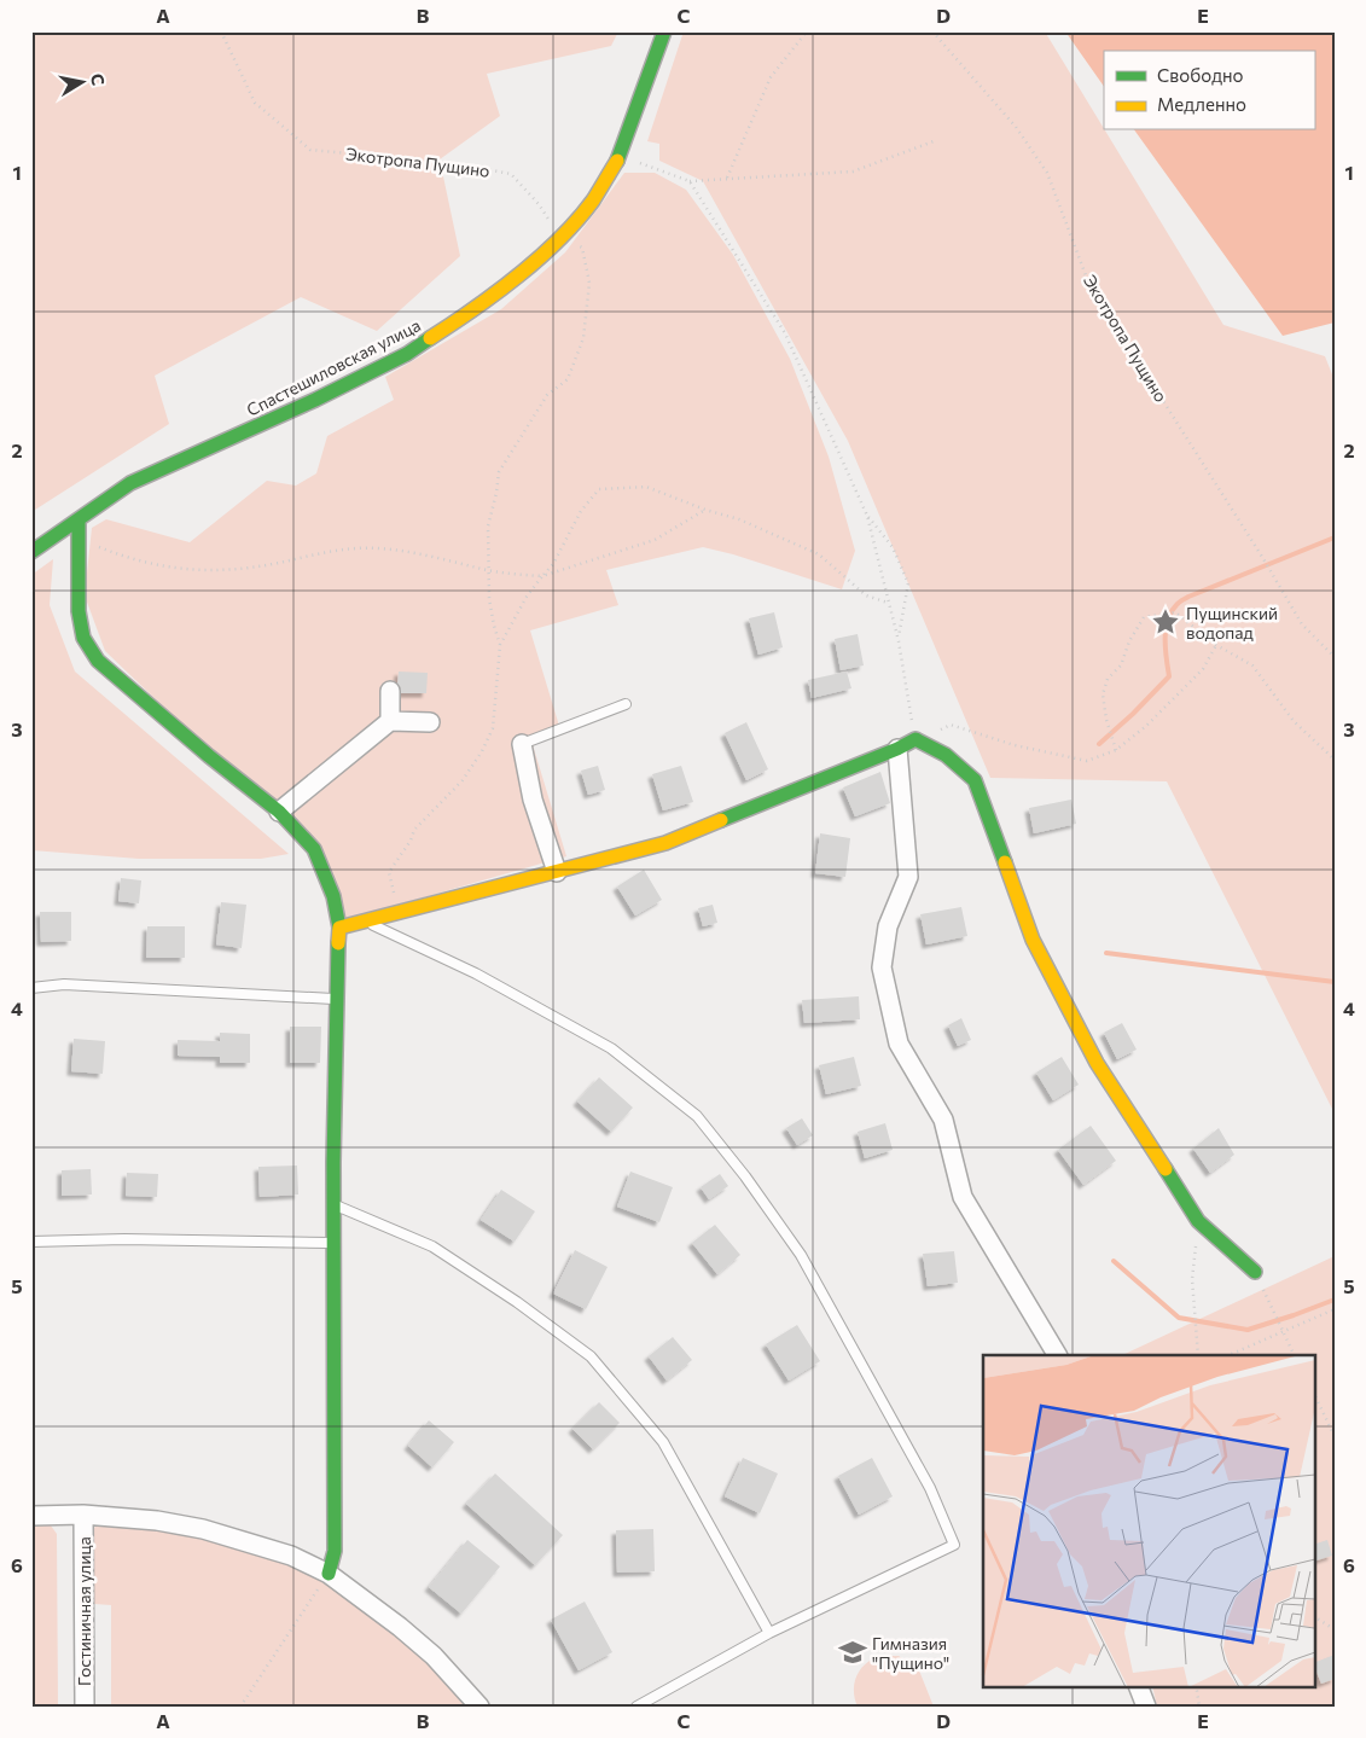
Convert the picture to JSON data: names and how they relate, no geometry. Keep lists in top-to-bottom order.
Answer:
{
  "streets": {
    "street": ["Спастешиловская улица", "Гостиничная улица"],
    "path": ["Экотропа Пущино"]
  },
  "crossings": [
    ["Экотропа Пущино", "Спастешиловская улица"]
  ],
  "places": {
    "place": ["Пущинский водопад"],
    "school or university": ["Гимназия \"Пущино\""]
  },
  "legend": ["Свободно", "Медленно"],
  "north": "right",
  "grid": {
    "columns": [
      "A",
      "B",
      "C",
      "D",
      "E"
    ],
    "rows": [
      "1",
      "2",
      "3",
      "4",
      "5",
      "6"
    ]
  }
}
